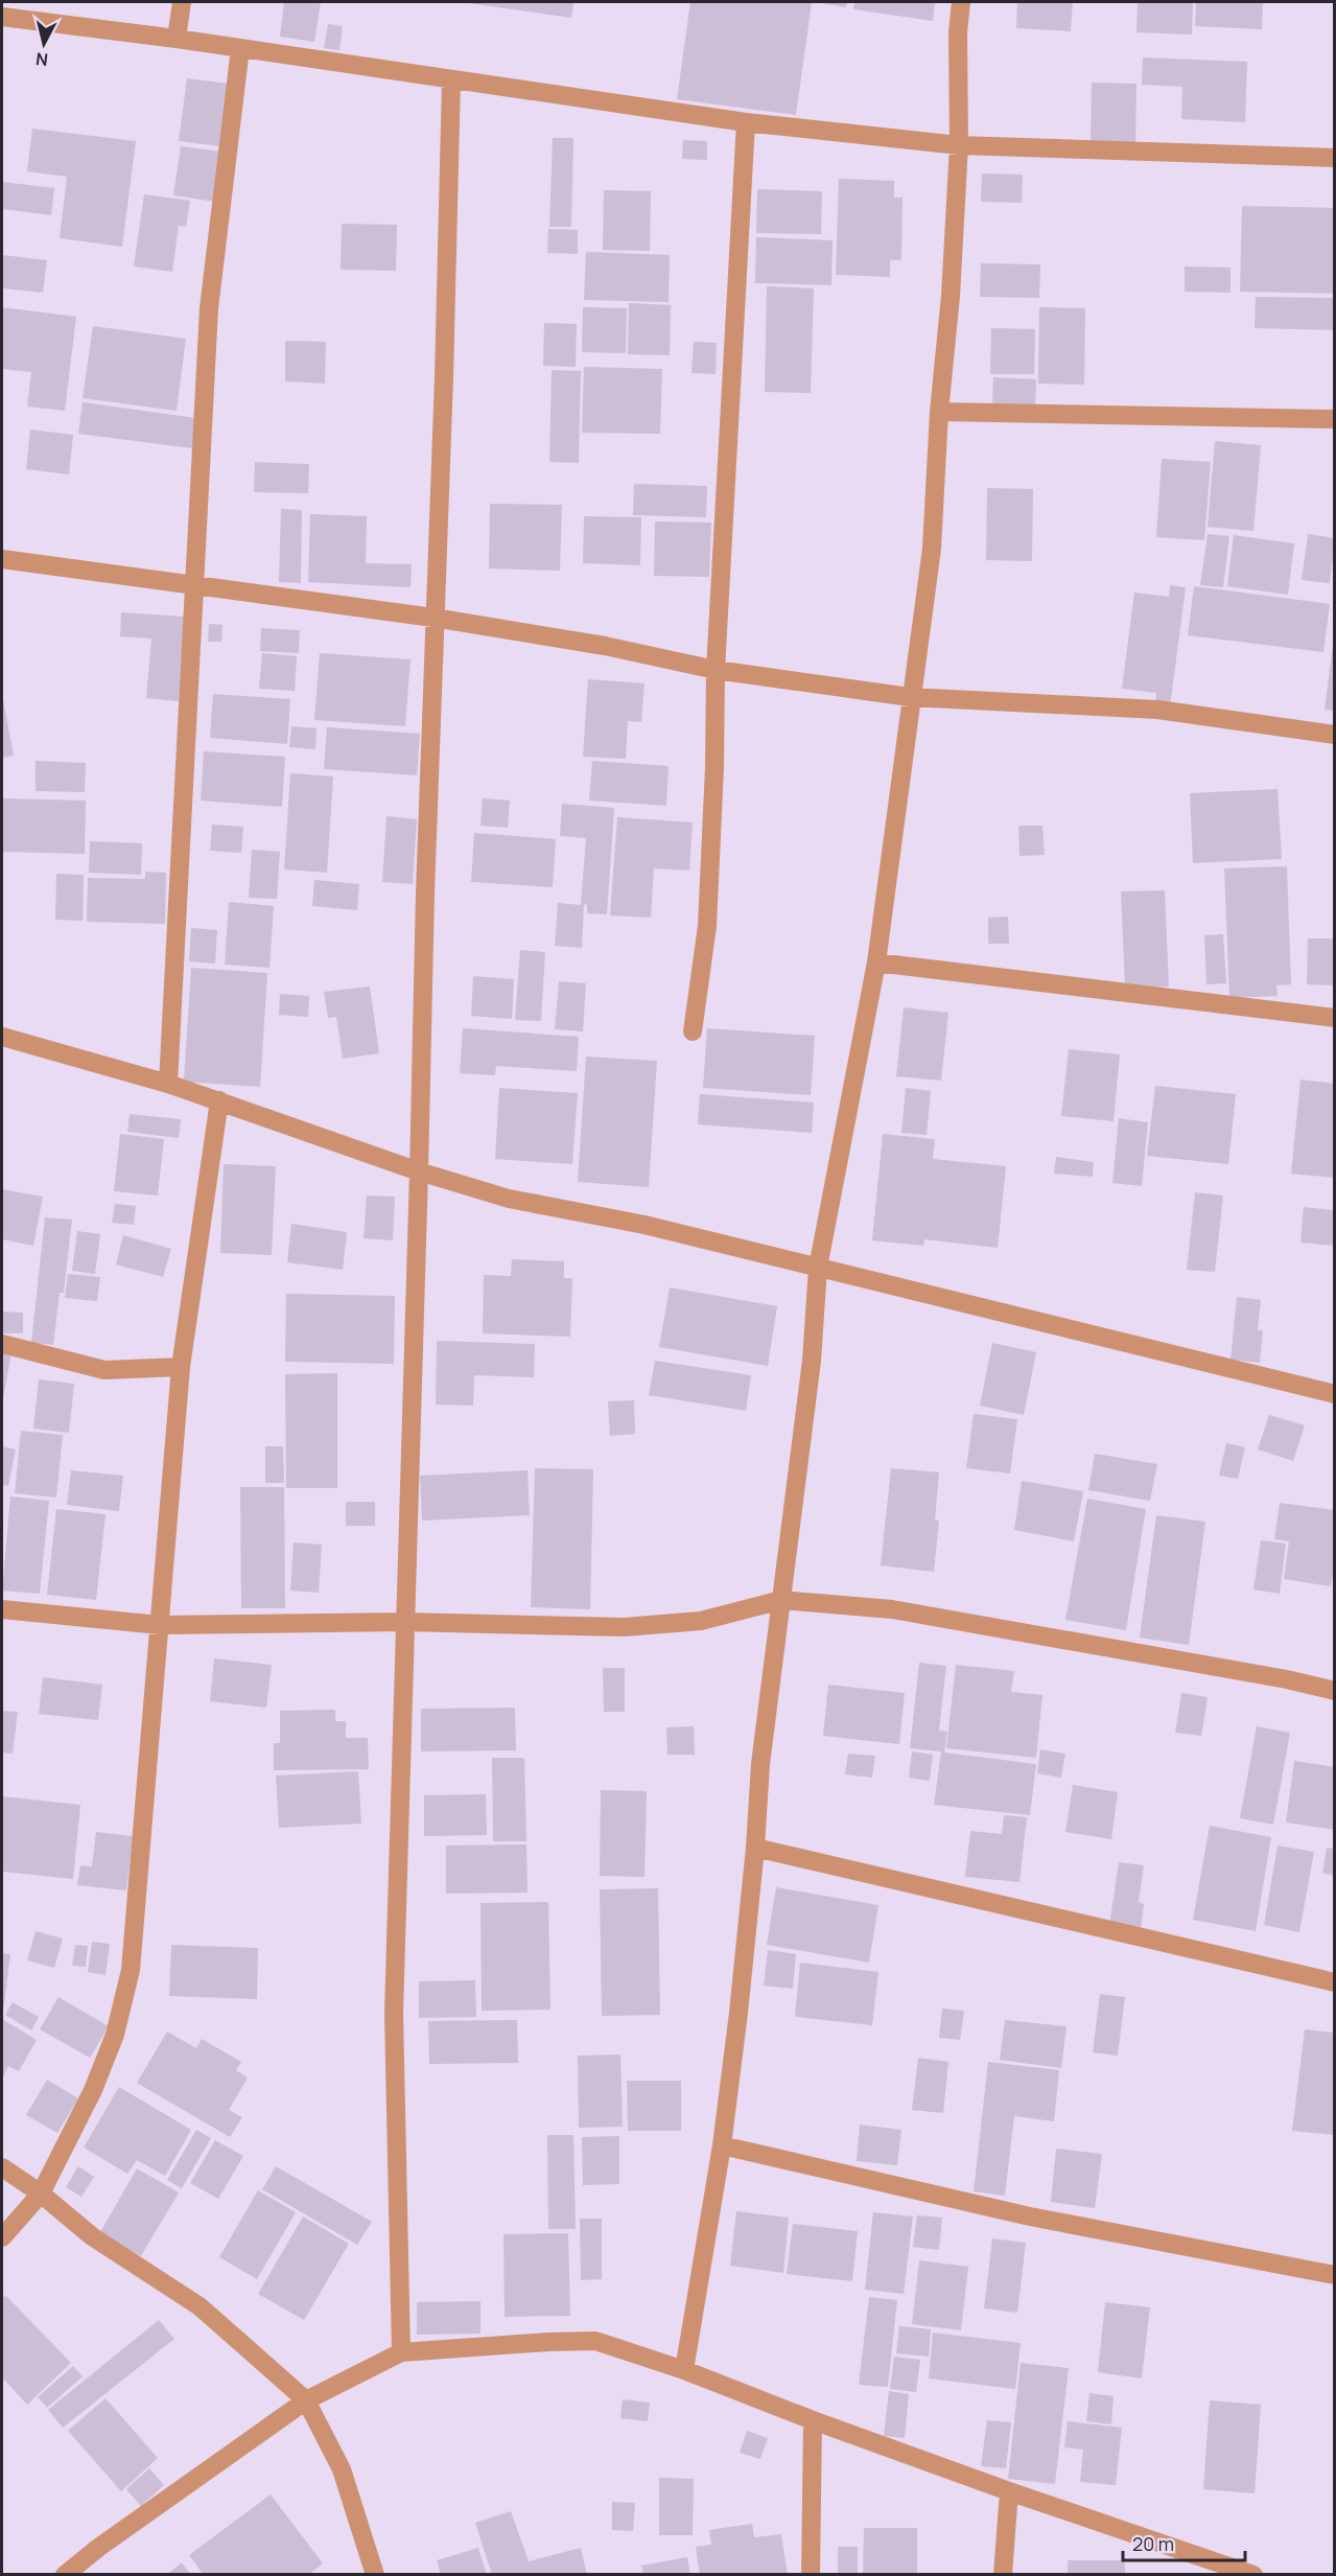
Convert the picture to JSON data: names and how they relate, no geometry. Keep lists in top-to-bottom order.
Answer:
{
  "scale_bar": "20 m",
  "north": "bottom"
}
